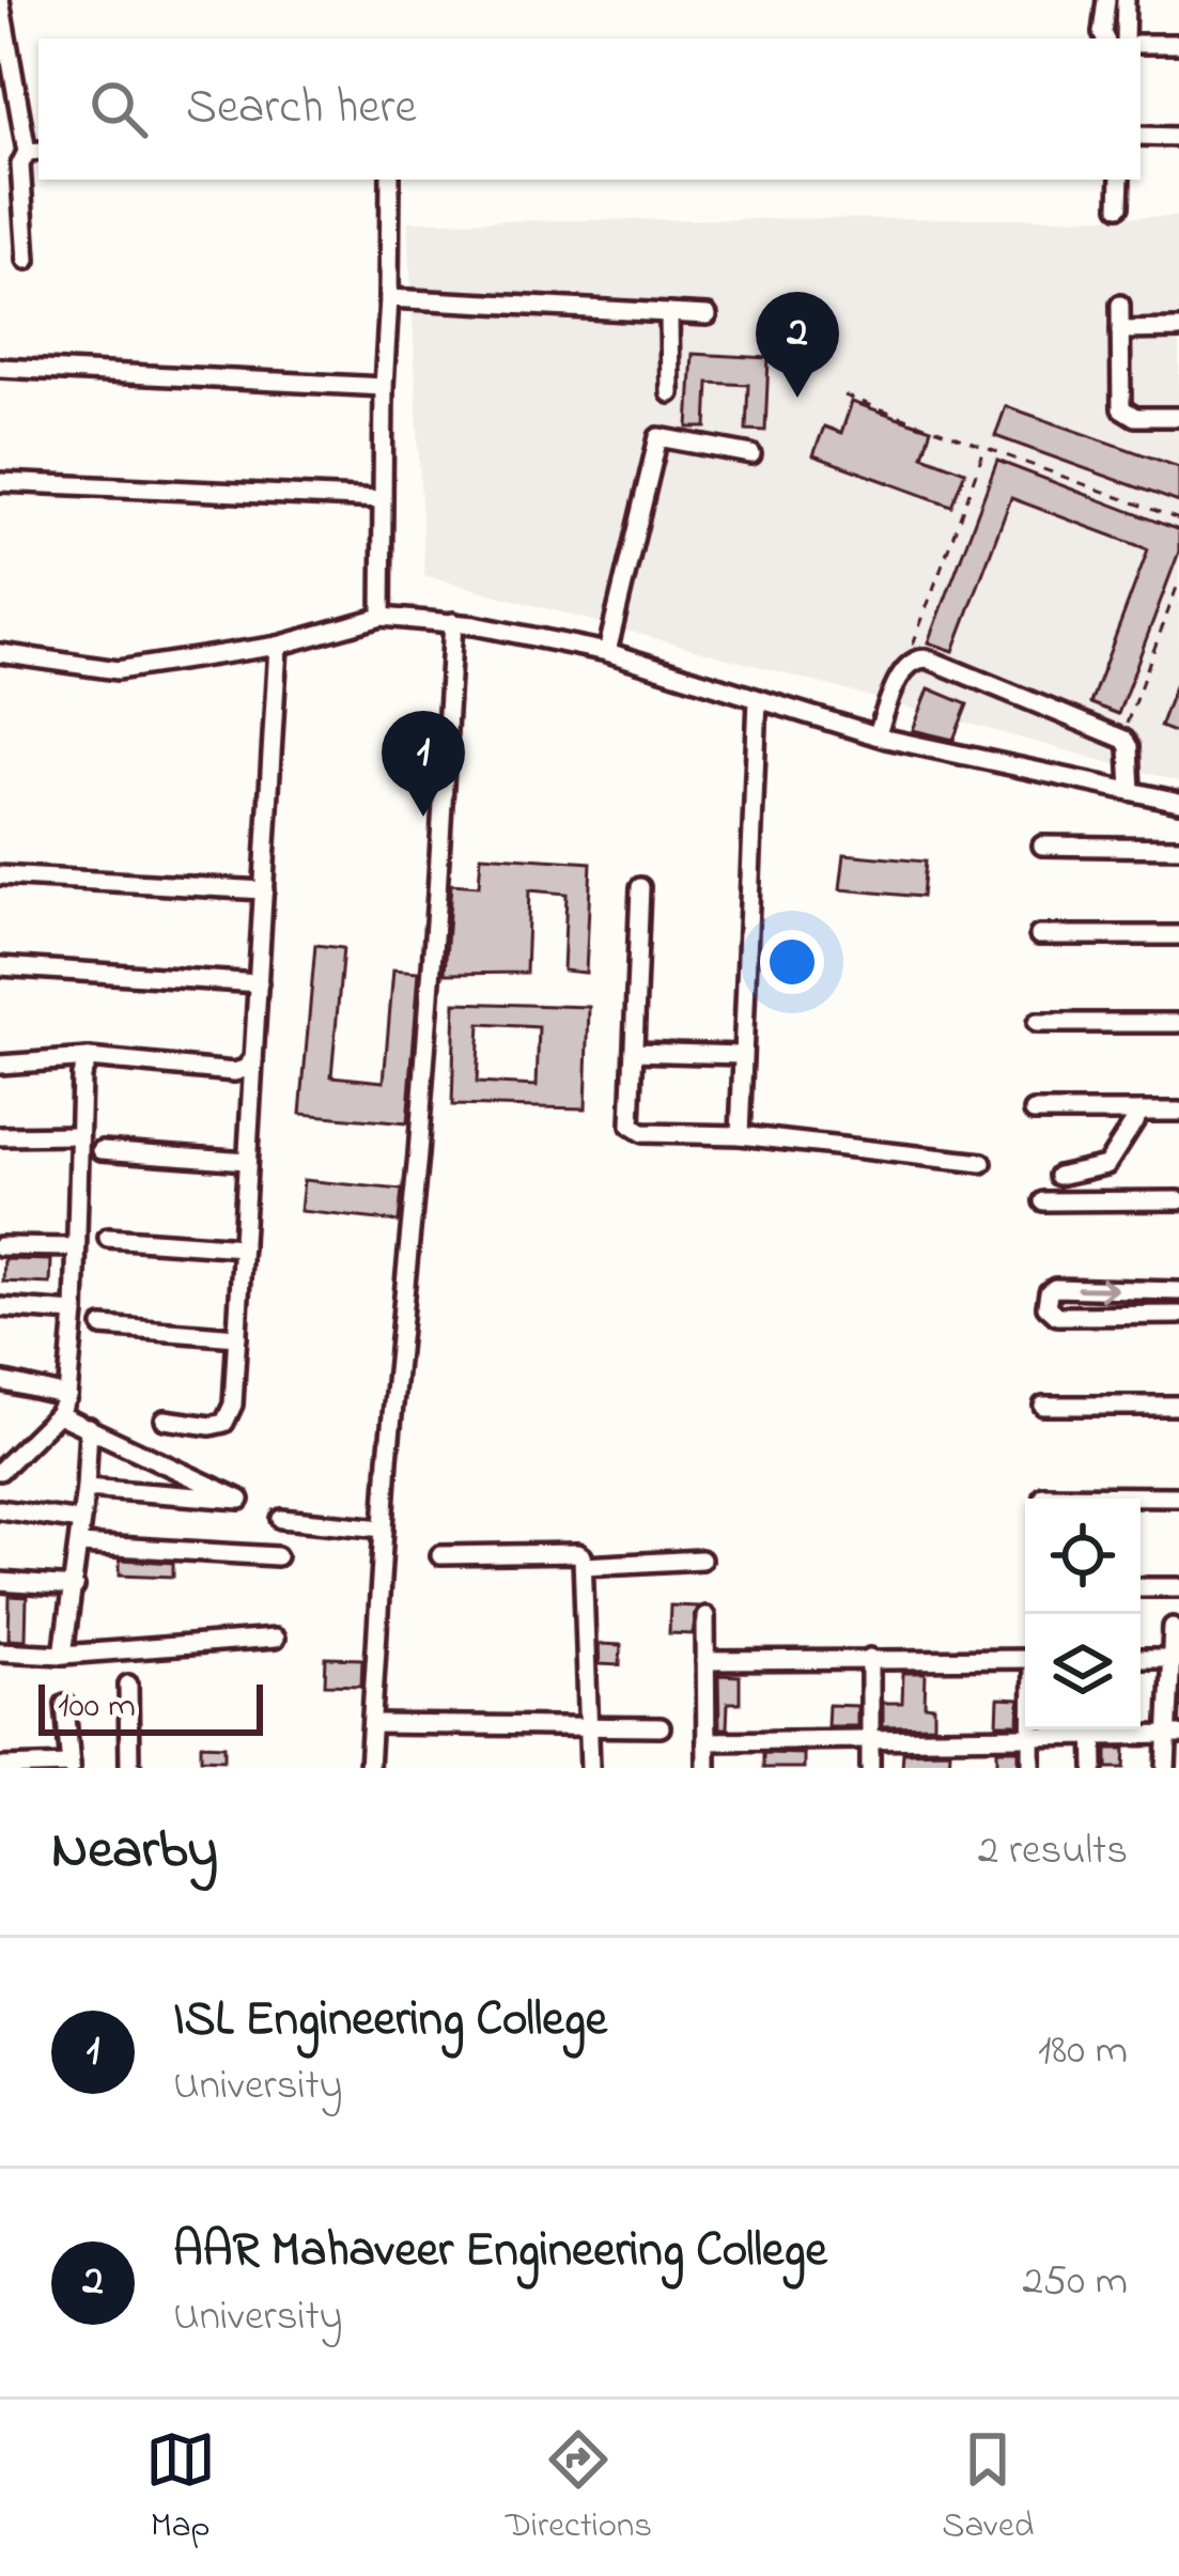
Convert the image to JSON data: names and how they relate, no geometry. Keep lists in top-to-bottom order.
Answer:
{
  "scale_bar": "100 m",
  "page": {
    "search": "Search here",
    "pins": ["2", "1"],
    "scale": "100 m",
    "heading": ["Nearby", "2 results"],
    "list": [
      {
        "mark": "1",
        "name": "ISL Engineering College",
        "note": "University",
        "value": "180 m"
      },
      {
        "mark": "2",
        "name": "AAR Mahaveer Engineering College",
        "note": "University",
        "value": "250 m"
      }
    ],
    "nav": ["Map", "Directions", "Saved"]
  }
}
